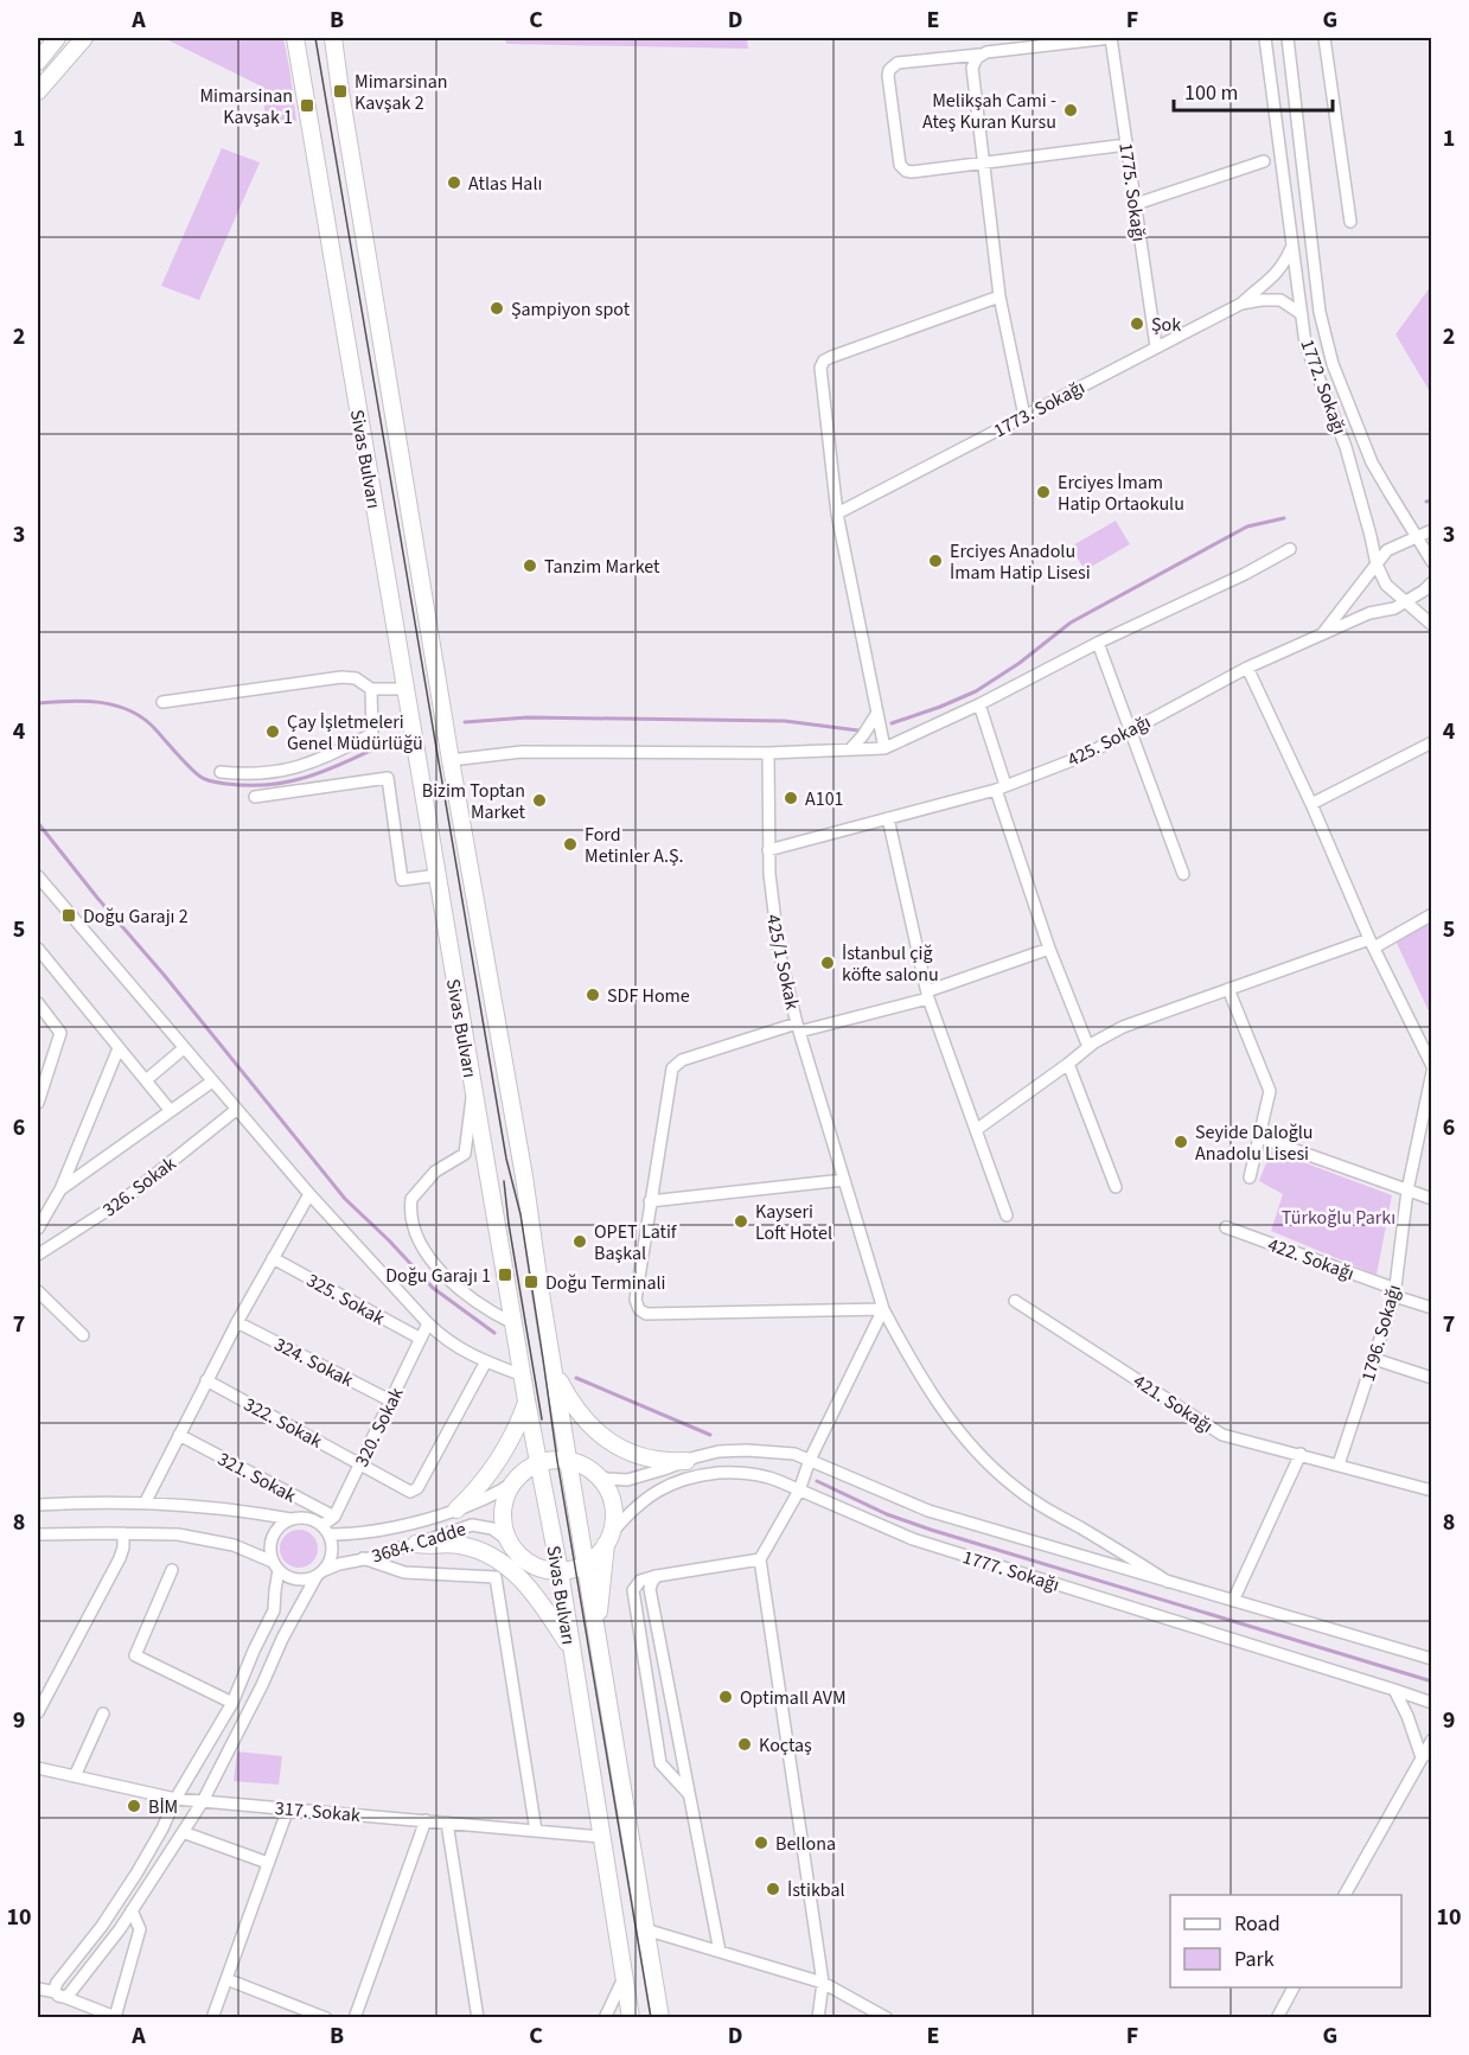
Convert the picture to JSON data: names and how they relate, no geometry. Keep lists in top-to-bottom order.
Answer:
{
  "streets": {
    "highway": ["Sivas Bulvarı"],
    "street": [
      "1775. Sokağı",
      "1772. Sokağı",
      "1773. Sokağı",
      "425. Sokağı",
      "425/1 Sokak",
      "326. Sokak",
      "422. Sokağı",
      "325. Sokak",
      "1796. Sokağı",
      "324. Sokak",
      "421. Sokağı",
      "322. Sokak",
      "320. Sokak",
      "321. Sokak",
      "3684. Cadde",
      "1777. Sokağı",
      "317. Sokak"
    ]
  },
  "crossings": [
    ["1775. Sokağı", "1773. Sokağı"],
    ["1772. Sokağı", "1773. Sokağı"],
    ["1772. Sokağı", "425. Sokağı"],
    ["Sivas Bulvarı", "317. Sokak"],
    ["425. Sokağı", "425/1 Sokak"],
    ["425/1 Sokak", "1777. Sokağı"],
    ["422. Sokağı", "1796. Sokağı"],
    ["325. Sokak", "320. Sokak"],
    ["1796. Sokağı", "421. Sokağı"],
    ["324. Sokak", "320. Sokak"],
    ["322. Sokak", "320. Sokak"],
    ["320. Sokak", "321. Sokak"],
    ["320. Sokak", "3684. Cadde"]
  ],
  "parks": ["Türkoğlu Parkı"],
  "places": {
    "transit": [
      "Mimarsinan Kavşak 2",
      "Mimarsinan Kavşak 1",
      "Doğu Garajı 2",
      "Doğu Garajı 1",
      "Doğu Terminali"
    ],
    "other": [
      "Melikşah Cami - Ateş Kuran Kursu",
      "Atlas Halı",
      "Şampiyon spot",
      "Şok",
      "Erciyes İmam Hatip Ortaokulu",
      "Erciyes Anadolu İmam Hatip Lisesi",
      "Tanzim Market",
      "Çay İşletmeleri Genel Müdürlüğü",
      "A101",
      "Bizim Toptan Market",
      "Ford Metinler A.Ş.",
      "İstanbul çiğ köfte salonu",
      "SDF Home",
      "Seyide Daloğlu Anadolu Lisesi",
      "Kayseri Loft Hotel",
      "OPET Latif Başkal",
      "Optimall AVM",
      "Koçtaş",
      "BİM",
      "Bellona",
      "İstikbal"
    ]
  },
  "legend": ["Road", "Park"],
  "scale_bar": "100 m",
  "grid": {
    "columns": [
      "A",
      "B",
      "C",
      "D",
      "E",
      "F",
      "G"
    ],
    "rows": [
      "1",
      "2",
      "3",
      "4",
      "5",
      "6",
      "7",
      "8",
      "9",
      "10"
    ]
  }
}
